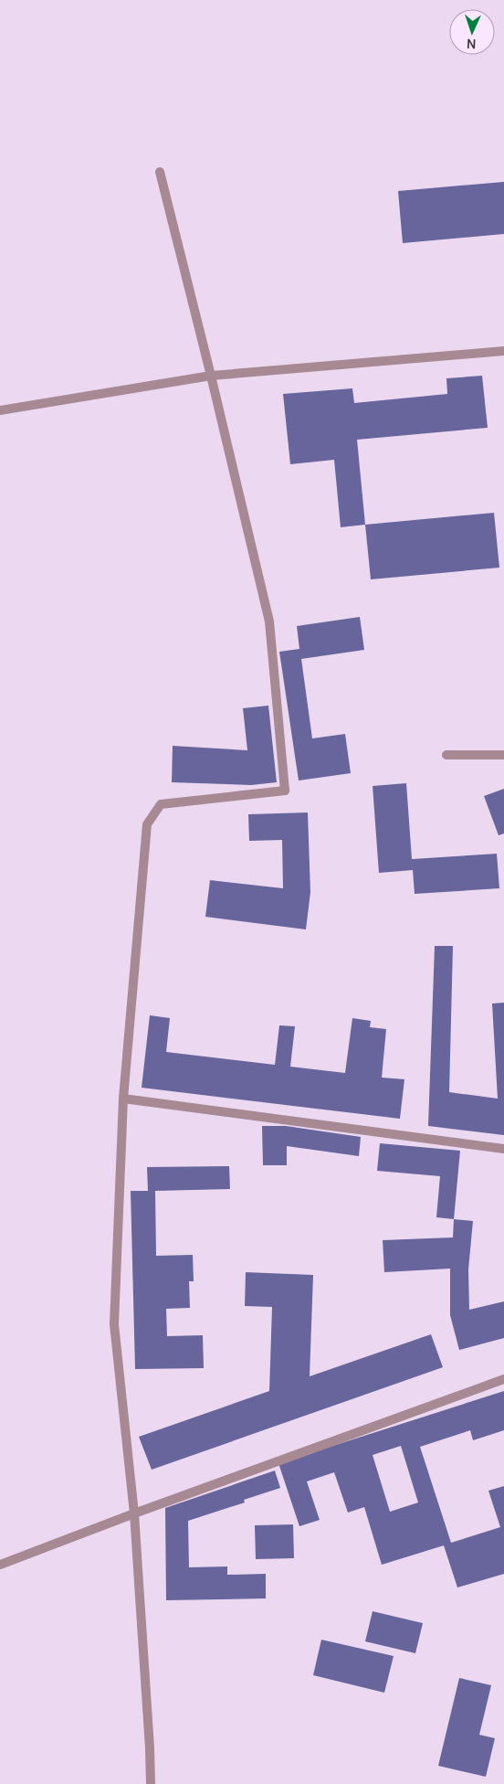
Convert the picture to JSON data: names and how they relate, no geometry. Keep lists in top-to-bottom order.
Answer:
{
  "north": "bottom"
}
